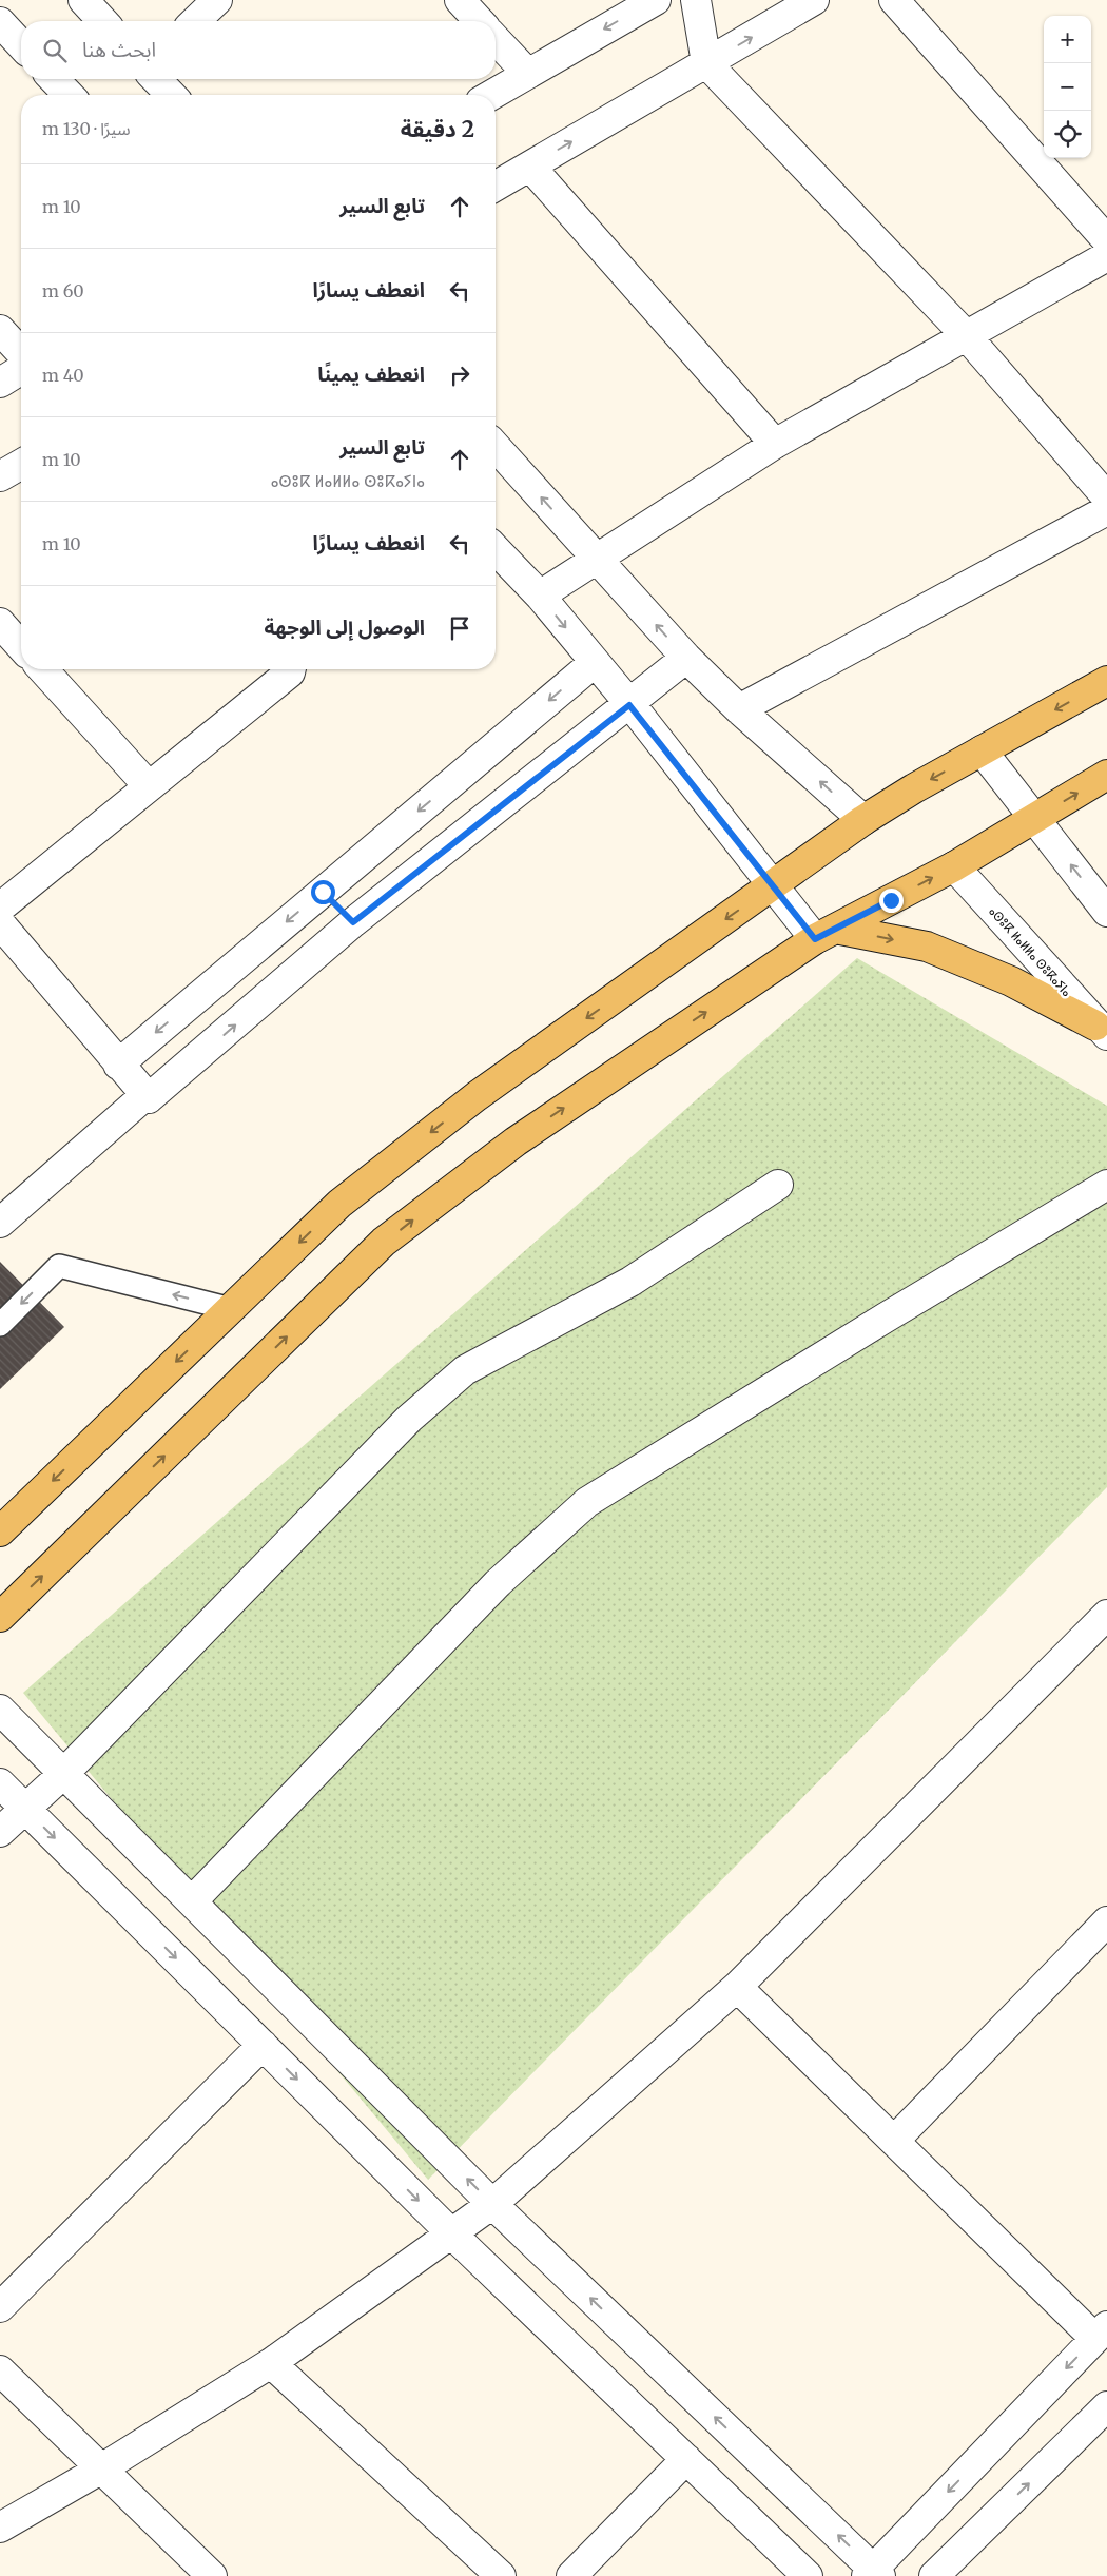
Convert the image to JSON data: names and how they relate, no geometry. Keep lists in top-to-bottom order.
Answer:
{
  "streets": {
    "street": ["ⴰⵙⵓⴽ ⵍⴰⵍⵍⴰ ⵙⵓⴽⴰⵢⵏⴰ"]
  },
  "page": {
    "map_buttons": ["+", "−"],
    "search": "ابحث هنا",
    "heading": ["2 دقيقة", "سيرًا · 130 m"],
    "list": [
      ["تابع السير", "10 m"],
      ["انعطف يسارًا", "60 m"],
      ["انعطف يمينًا", "40 m"],
      ["تابع السير", "ⴰⵙⵓⴽ ⵍⴰⵍⵍⴰ ⵙⵓⴽⴰⵢⵏⴰ", "10 m"],
      ["انعطف يسارًا", "10 m"],
      "الوصول إلى الوجهة"
    ]
  }
}
